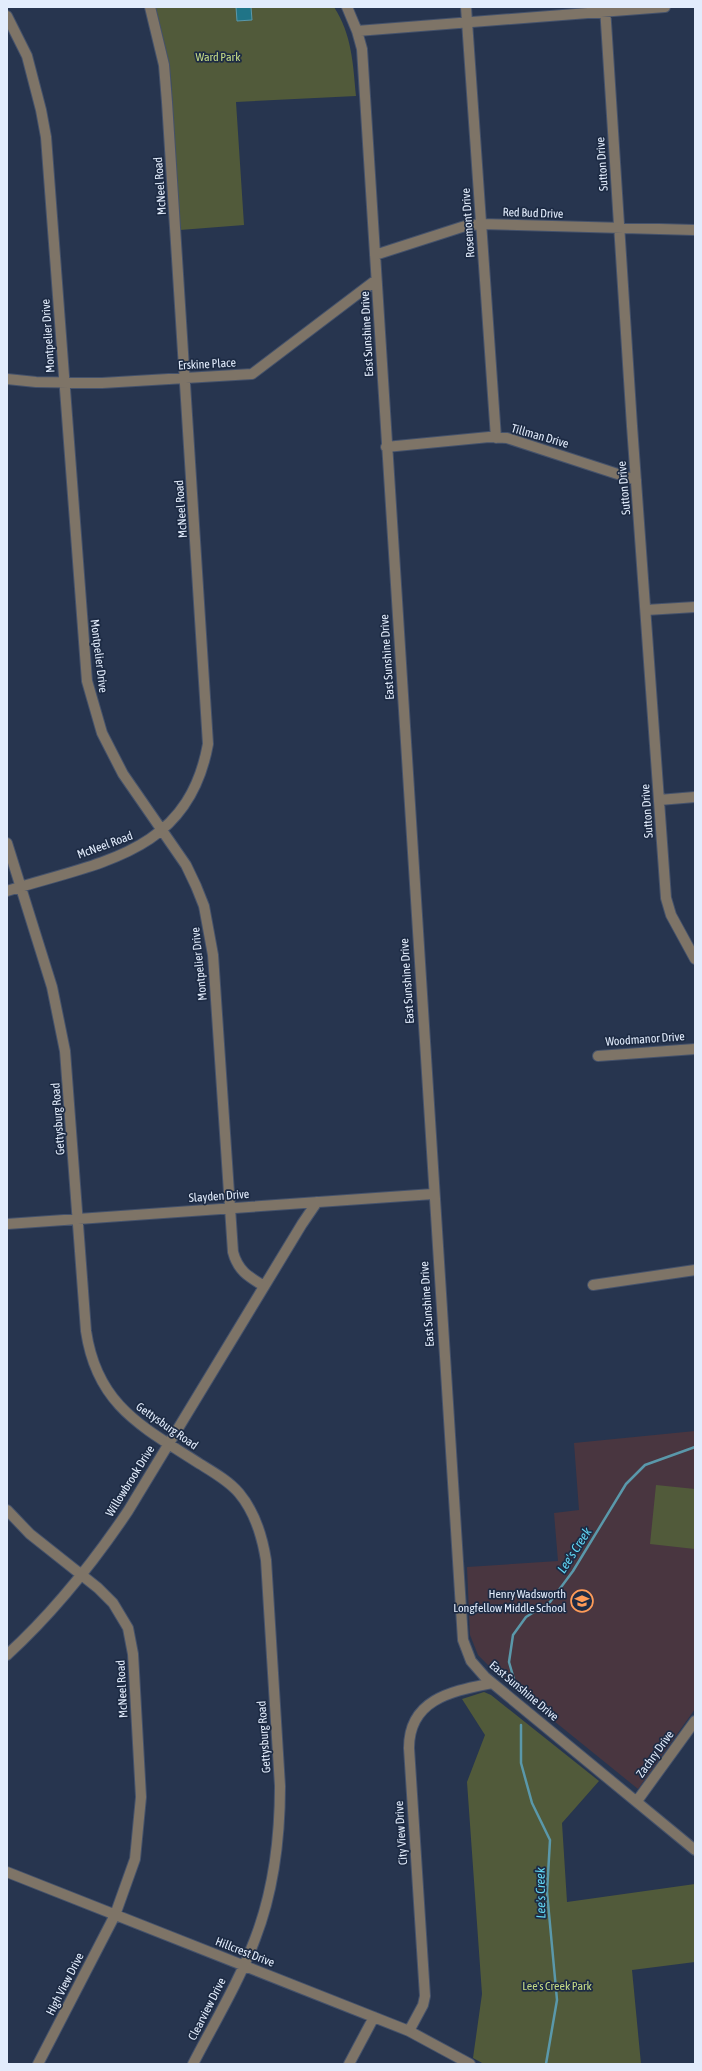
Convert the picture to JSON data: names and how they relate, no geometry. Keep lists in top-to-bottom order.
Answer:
{
  "streets": {
    "street": [
      "Sutton Drive",
      "McNeel Road",
      "Red Bud Drive",
      "Rosemont Drive",
      "East Sunshine Drive",
      "Montpelier Drive",
      "Erskine Place",
      "Tillman Drive",
      "Woodmanor Drive",
      "Gettysburg Road",
      "Slayden Drive",
      "Willowbrook Drive",
      "Zachry Drive",
      "City View Drive",
      "Hillcrest Drive",
      "High View Drive",
      "Clearview Drive"
    ]
  },
  "crossings": [
    ["Sutton Drive", "Red Bud Drive"],
    ["Sutton Drive", "Tillman Drive"],
    ["McNeel Road", "Montpelier Drive"],
    ["McNeel Road", "Erskine Place"],
    ["McNeel Road", "Gettysburg Road"],
    ["McNeel Road", "Willowbrook Drive"],
    ["McNeel Road", "Hillcrest Drive"],
    ["McNeel Road", "High View Drive"],
    ["Red Bud Drive", "Rosemont Drive"],
    ["Red Bud Drive", "East Sunshine Drive"],
    ["Rosemont Drive", "Tillman Drive"],
    ["East Sunshine Drive", "Erskine Place"],
    ["East Sunshine Drive", "Tillman Drive"],
    ["East Sunshine Drive", "Slayden Drive"],
    ["East Sunshine Drive", "Zachry Drive"],
    ["East Sunshine Drive", "City View Drive"],
    ["Montpelier Drive", "Erskine Place"],
    ["Montpelier Drive", "Slayden Drive"],
    ["Montpelier Drive", "Willowbrook Drive"],
    ["Gettysburg Road", "Slayden Drive"],
    ["Gettysburg Road", "Willowbrook Drive"],
    ["Gettysburg Road", "Hillcrest Drive"],
    ["Gettysburg Road", "Clearview Drive"],
    ["Slayden Drive", "Willowbrook Drive"],
    ["City View Drive", "Hillcrest Drive"],
    ["Hillcrest Drive", "High View Drive"],
    ["Hillcrest Drive", "Clearview Drive"]
  ],
  "water": ["Lee's Creek"],
  "parks": ["Ward Park", "Lee's Creek Park"],
  "places": {
    "school or university": ["Henry Wadsworth Longfellow Middle School"]
  }
}
